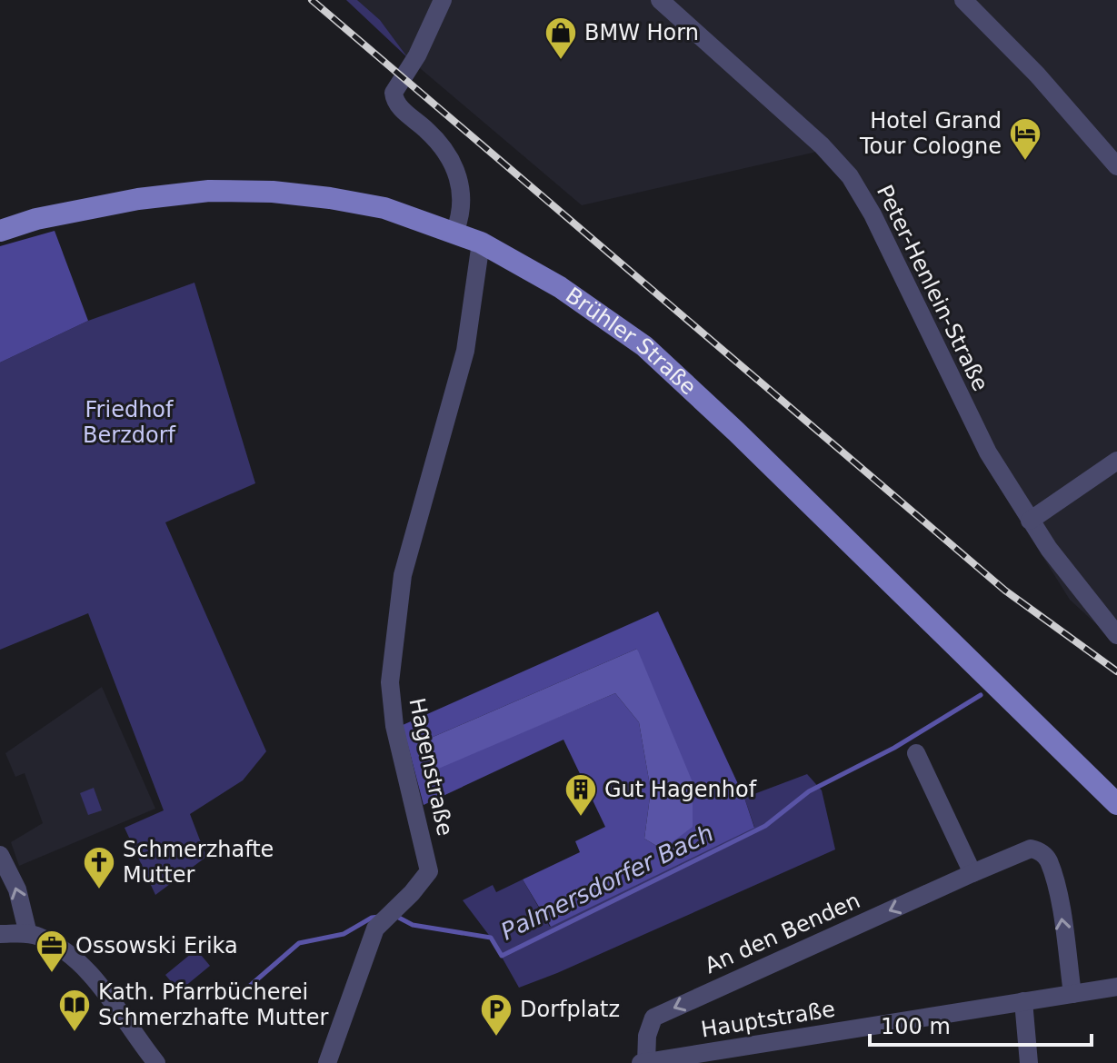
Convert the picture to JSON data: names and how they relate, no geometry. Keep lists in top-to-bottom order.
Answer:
{
  "streets": {
    "main road": ["Brühler Straße"],
    "street": [
      "Peter-Henlein-Straße",
      "Hagenstraße",
      "An den Benden",
      "Hauptstraße"
    ]
  },
  "crossings": [
    ["Brühler Straße", "Hagenstraße"],
    ["An den Benden", "Hauptstraße"]
  ],
  "water": ["Palmersdorfer Bach"],
  "parks": ["Friedhof Berzdorf"],
  "places": {
    "shop": ["BMW Horn"],
    "hotel": ["Hotel Grand Tour Cologne"],
    "building": ["Gut Hagenhof"],
    "church": ["Schmerzhafte Mutter"],
    "office": ["Ossowski Erika"],
    "library": ["Kath. Pfarrbücherei Schmerzhafte Mutter"],
    "parking": ["Dorfplatz"]
  },
  "scale_bar": "100 m"
}
